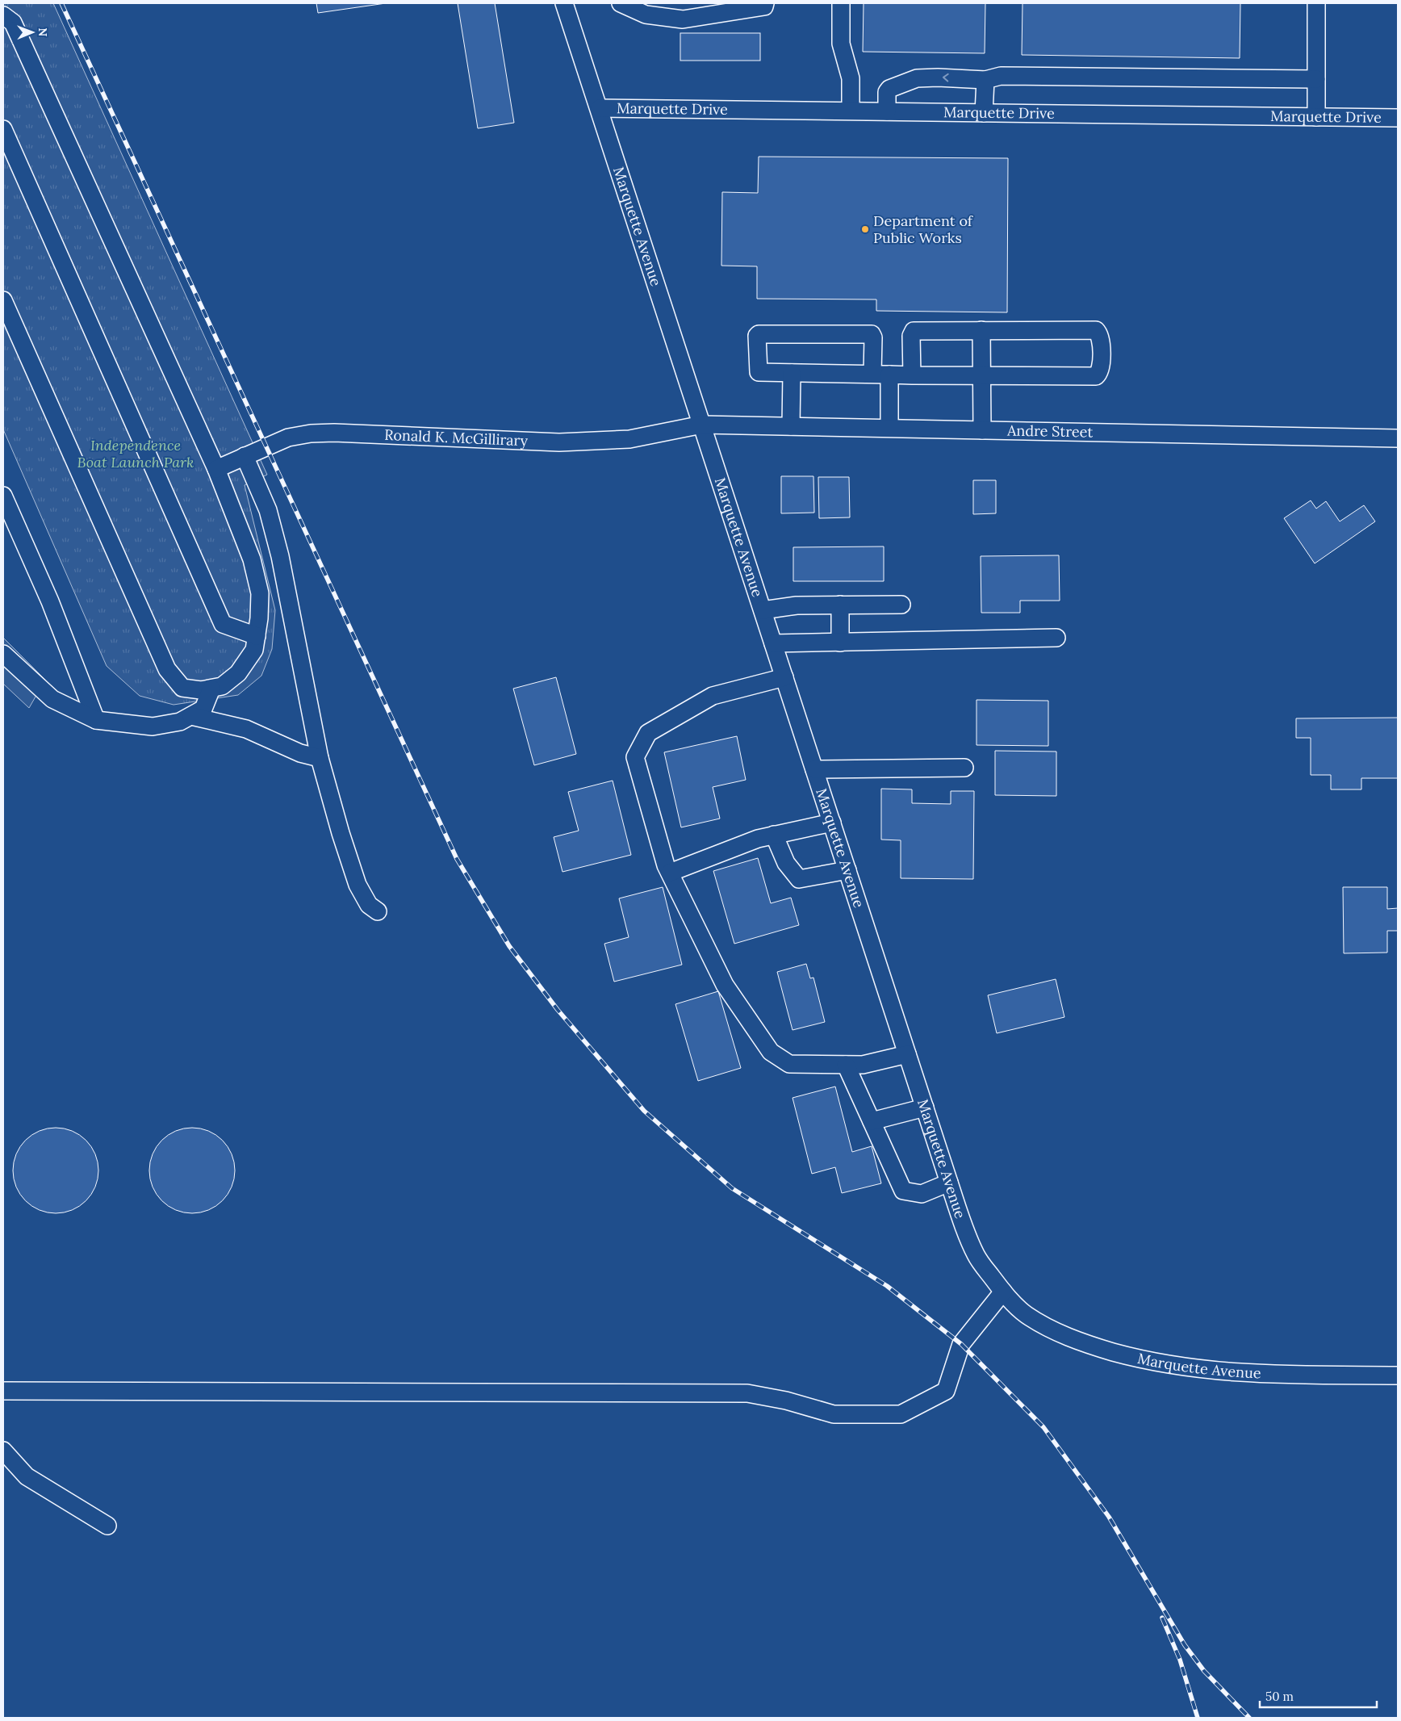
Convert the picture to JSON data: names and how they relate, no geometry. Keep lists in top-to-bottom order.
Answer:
{
  "streets": {
    "street": [
      "Marquette Drive",
      "Marquette Avenue",
      "Andre Street",
      "Ronald K. McGillirary"
    ]
  },
  "crossings": [
    ["Marquette Drive", "Marquette Avenue"],
    ["Marquette Avenue", "Andre Street"],
    ["Marquette Avenue", "Ronald K. McGillirary"],
    ["Andre Street", "Ronald K. McGillirary"]
  ],
  "parks": ["Independence Boat Launch Park"],
  "places": ["Department of Public Works"],
  "scale_bar": "50 m",
  "north": "right"
}
